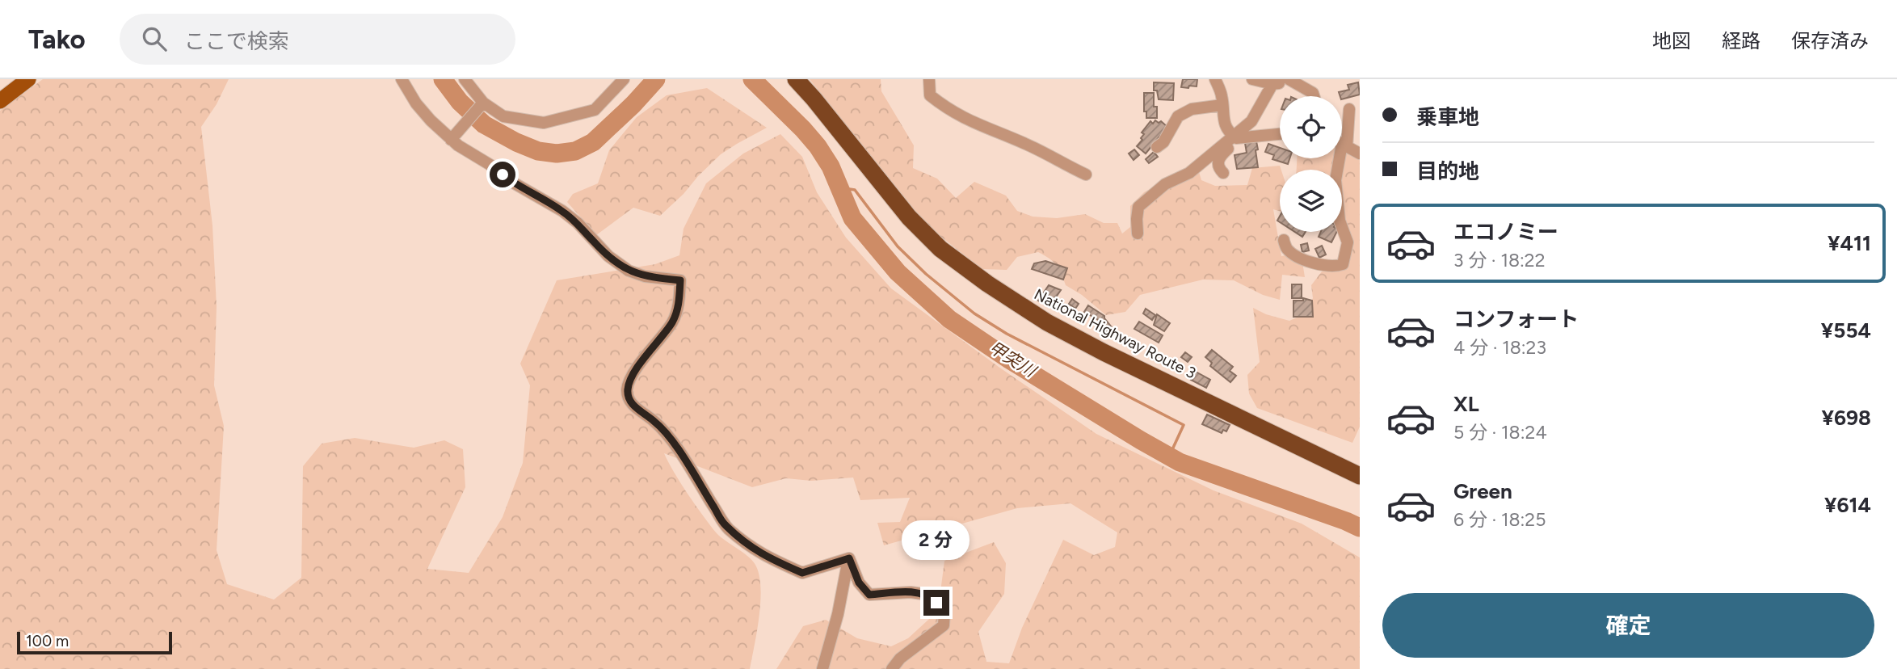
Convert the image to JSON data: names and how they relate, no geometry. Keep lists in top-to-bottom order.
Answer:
{
  "streets": {
    "highway": ["National Highway Route 3"]
  },
  "water": ["甲突川"],
  "scale_bar": "100 m",
  "page": {
    "header": "Tako",
    "search": "ここで検索",
    "nav": ["地図", "経路", "保存済み"],
    "banner": ["乗車地", "目的地"],
    "list": [
      {
        "name": "エコノミー",
        "note": "3 分 · 18:22",
        "value": "¥411"
      },
      {
        "name": "コンフォート",
        "note": "4 分 · 18:23",
        "value": "¥554"
      },
      {
        "name": "XL",
        "note": "5 分 · 18:24",
        "value": "¥698"
      },
      {
        "name": "Green",
        "note": "6 分 · 18:25",
        "value": "¥614"
      }
    ],
    "bubble": "2 分",
    "buttons": "確定",
    "scale": "100 m"
  }
}
